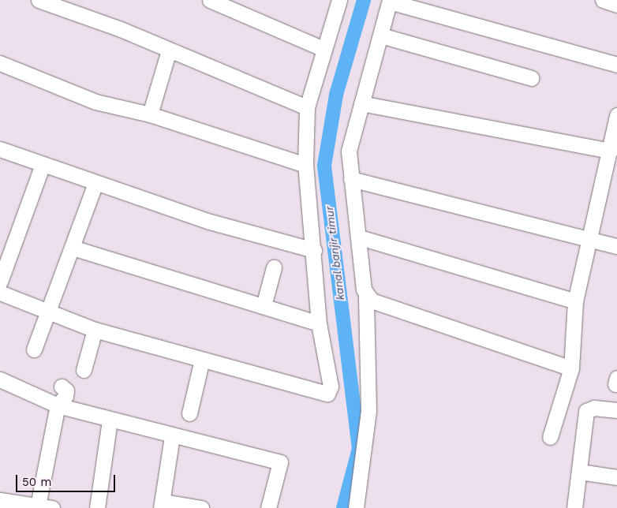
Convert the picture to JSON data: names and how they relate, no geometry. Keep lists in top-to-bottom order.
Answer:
{
  "water": ["kanal banjir timur"],
  "scale_bar": "50 m"
}
